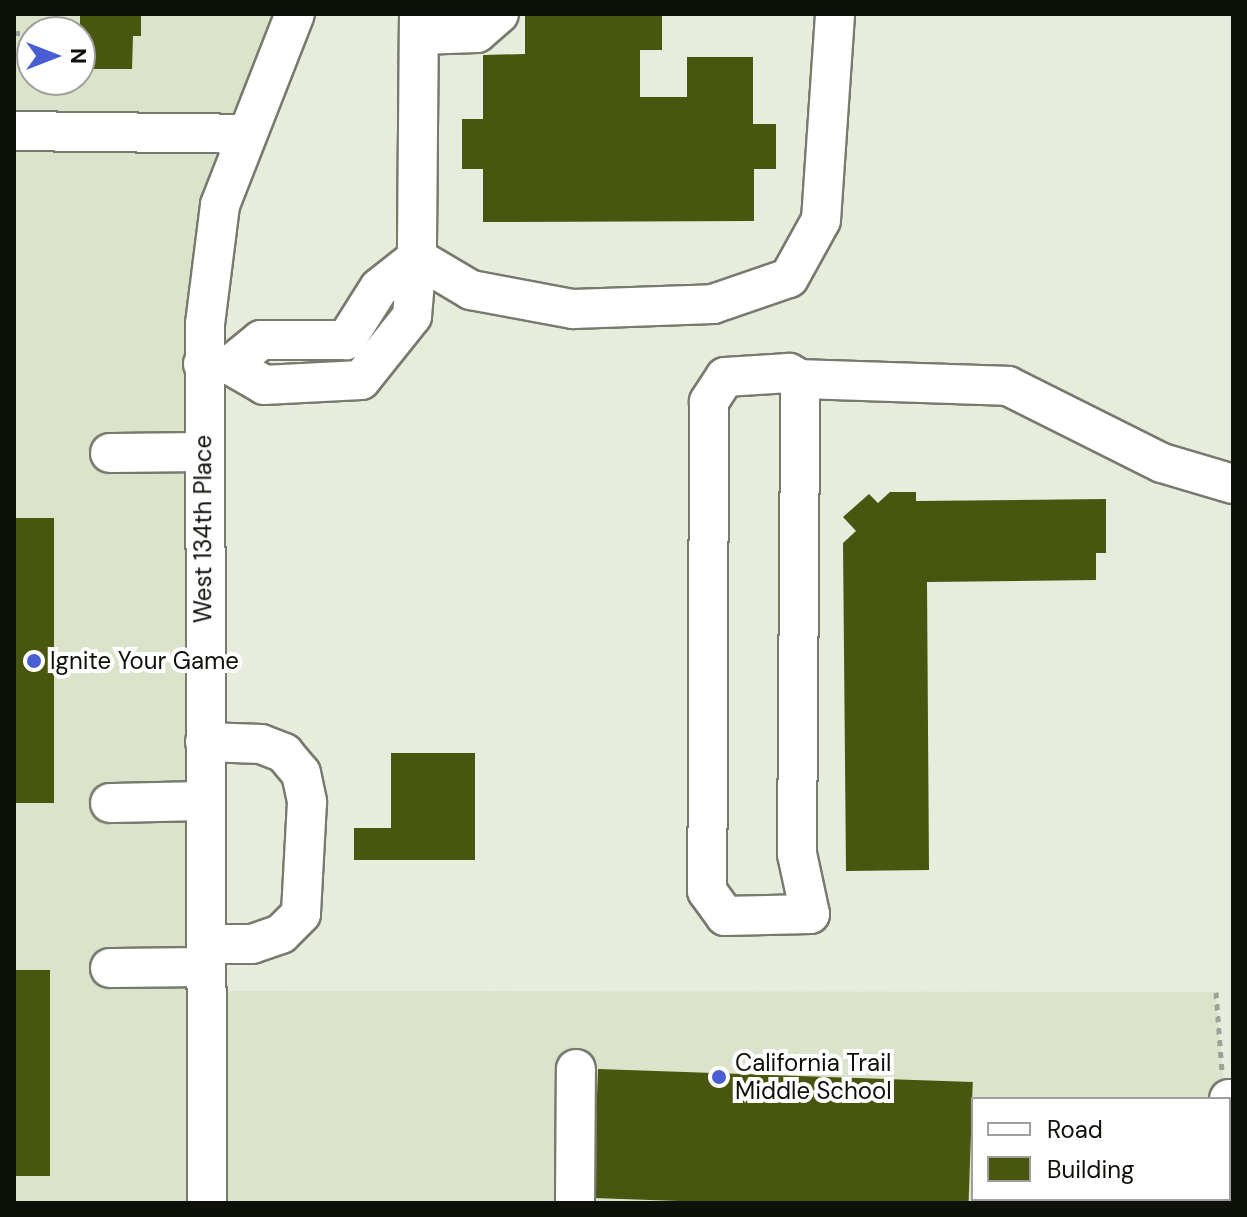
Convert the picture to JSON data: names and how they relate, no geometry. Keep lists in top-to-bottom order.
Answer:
{
  "streets": {
    "street": ["West 134th Place"]
  },
  "places": ["Ignite Your Game", "California Trail Middle School"],
  "legend": ["Road", "Building"],
  "north": "right"
}
